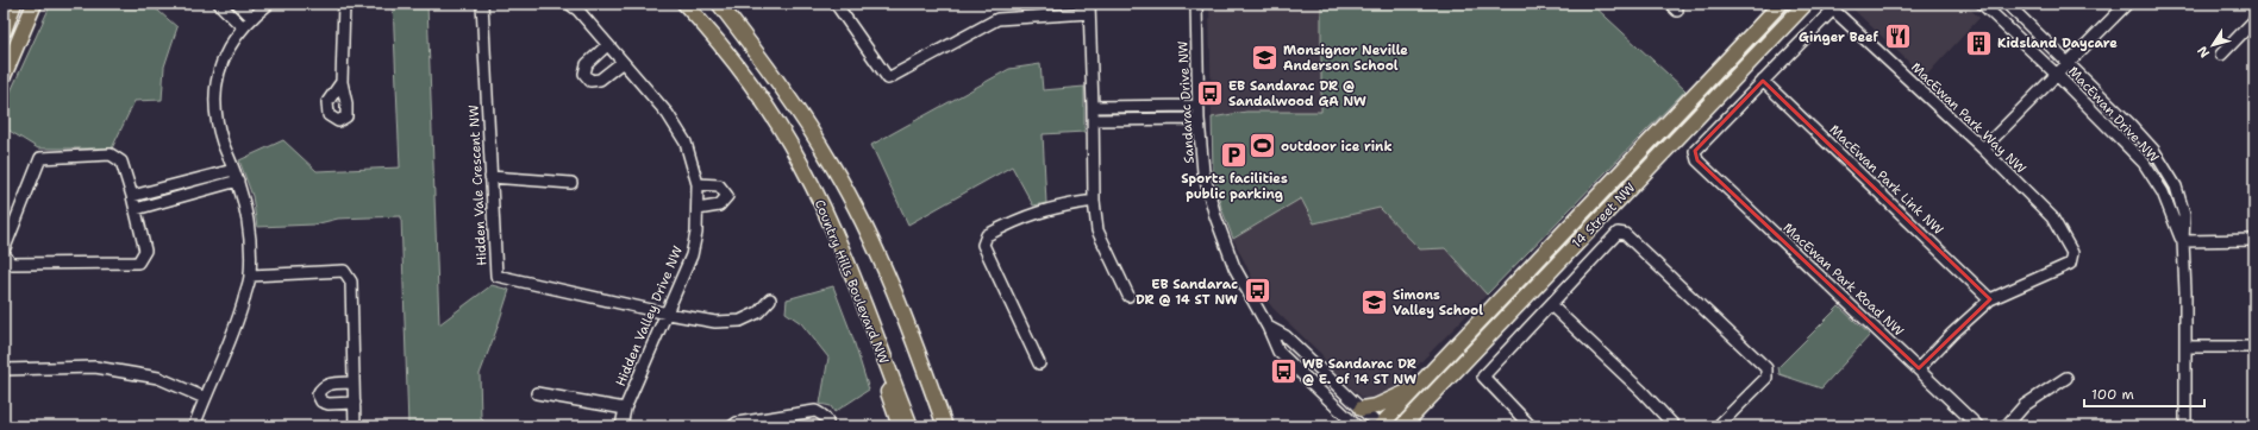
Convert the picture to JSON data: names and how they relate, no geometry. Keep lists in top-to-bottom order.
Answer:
{
  "streets": {
    "main road": ["14 Street NW", "Country Hills Boulevard NW"],
    "street": [
      "Sandarac Drive NW",
      "MacEwan Drive NW",
      "MacEwan Park Way NW",
      "MacEwan Park Link NW",
      "Hidden Vale Crescent NW",
      "MacEwan Park Road NW",
      "Hidden Valley Drive NW"
    ]
  },
  "crossings": [
    ["Sandarac Drive NW", "14 Street NW"],
    ["MacEwan Park Way NW", "MacEwan Park Link NW"],
    ["MacEwan Park Way NW", "MacEwan Park Road NW"],
    ["Hidden Vale Crescent NW", "Hidden Valley Drive NW"]
  ],
  "places": {
    "restaurant": ["Ginger Beef"],
    "building": ["Kidsland Daycare"],
    "school or university": ["Monsignor Neville Anderson School", "Simons Valley School"],
    "bus stop": ["EB Sandarac DR @ Sandalwood GA NW", "EB Sandarac DR @ 14 ST NW", "WB Sandarac DR @ E. of 14 ST NW"],
    "sports": ["outdoor ice rink"],
    "parking": ["Sports facilities public parking"]
  },
  "scale_bar": "100 m",
  "north": "bottom left"
}
